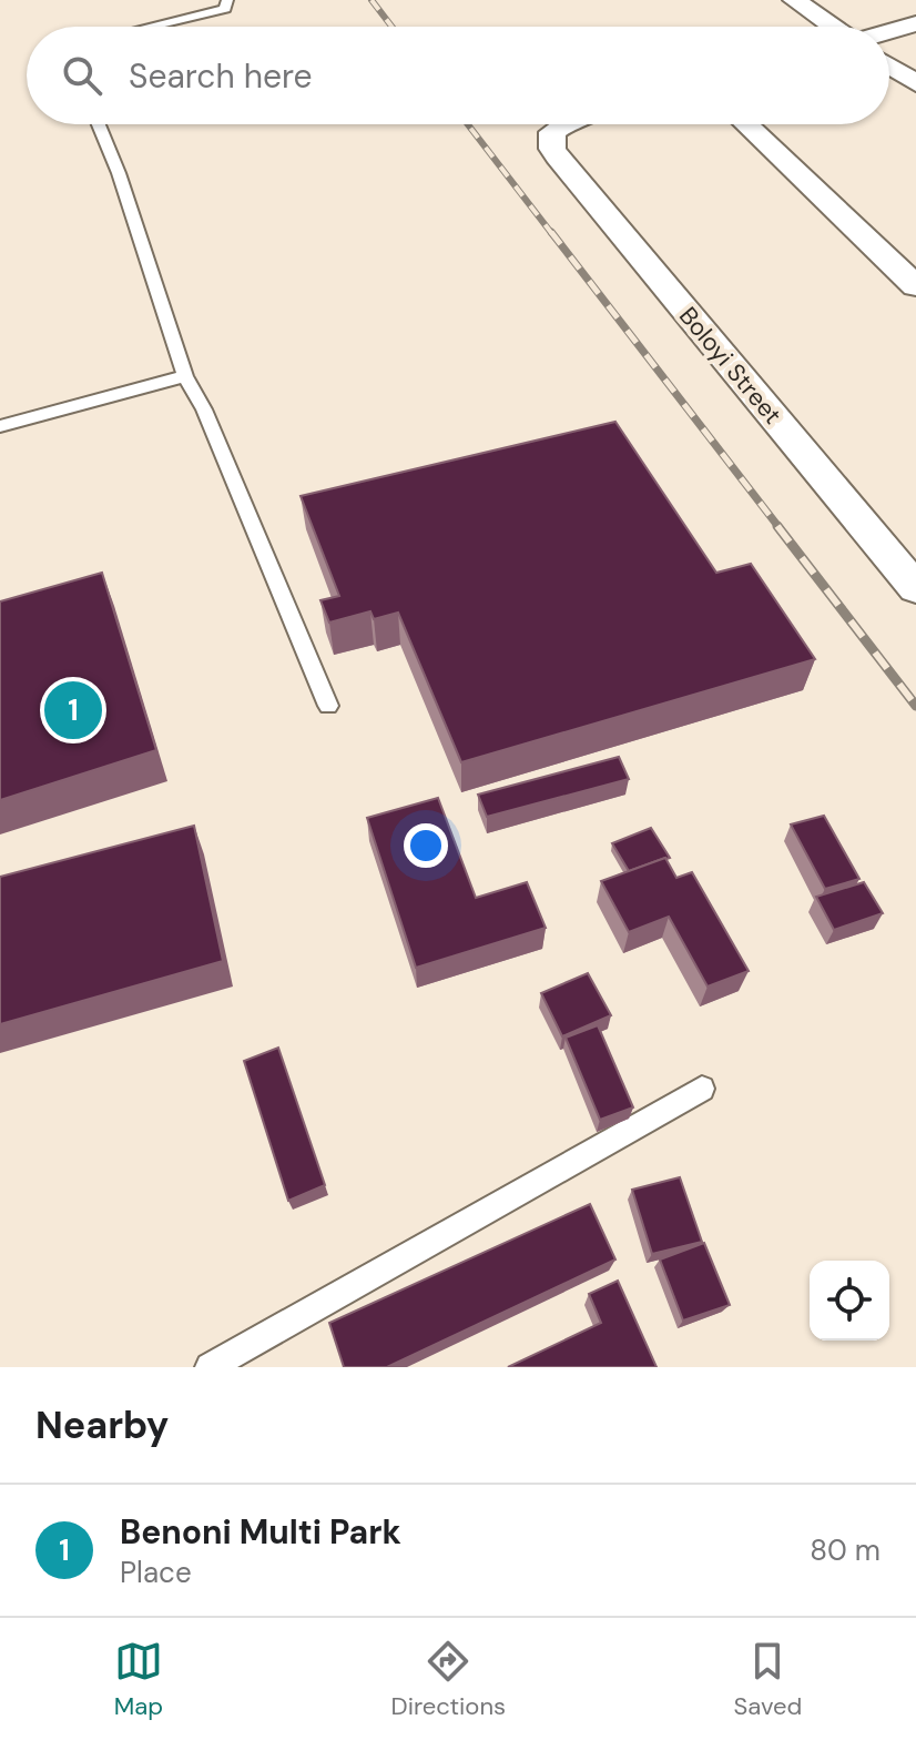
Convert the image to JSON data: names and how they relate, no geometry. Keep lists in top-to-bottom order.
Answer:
{
  "streets": {
    "street": ["Boloyi Street"]
  },
  "page": {
    "search": "Search here",
    "pins": "1",
    "heading": "Nearby",
    "list": [
      {
        "mark": "1",
        "name": "Benoni Multi Park",
        "note": "Place",
        "value": "80 m"
      }
    ],
    "nav": ["Map", "Directions", "Saved"]
  }
}
